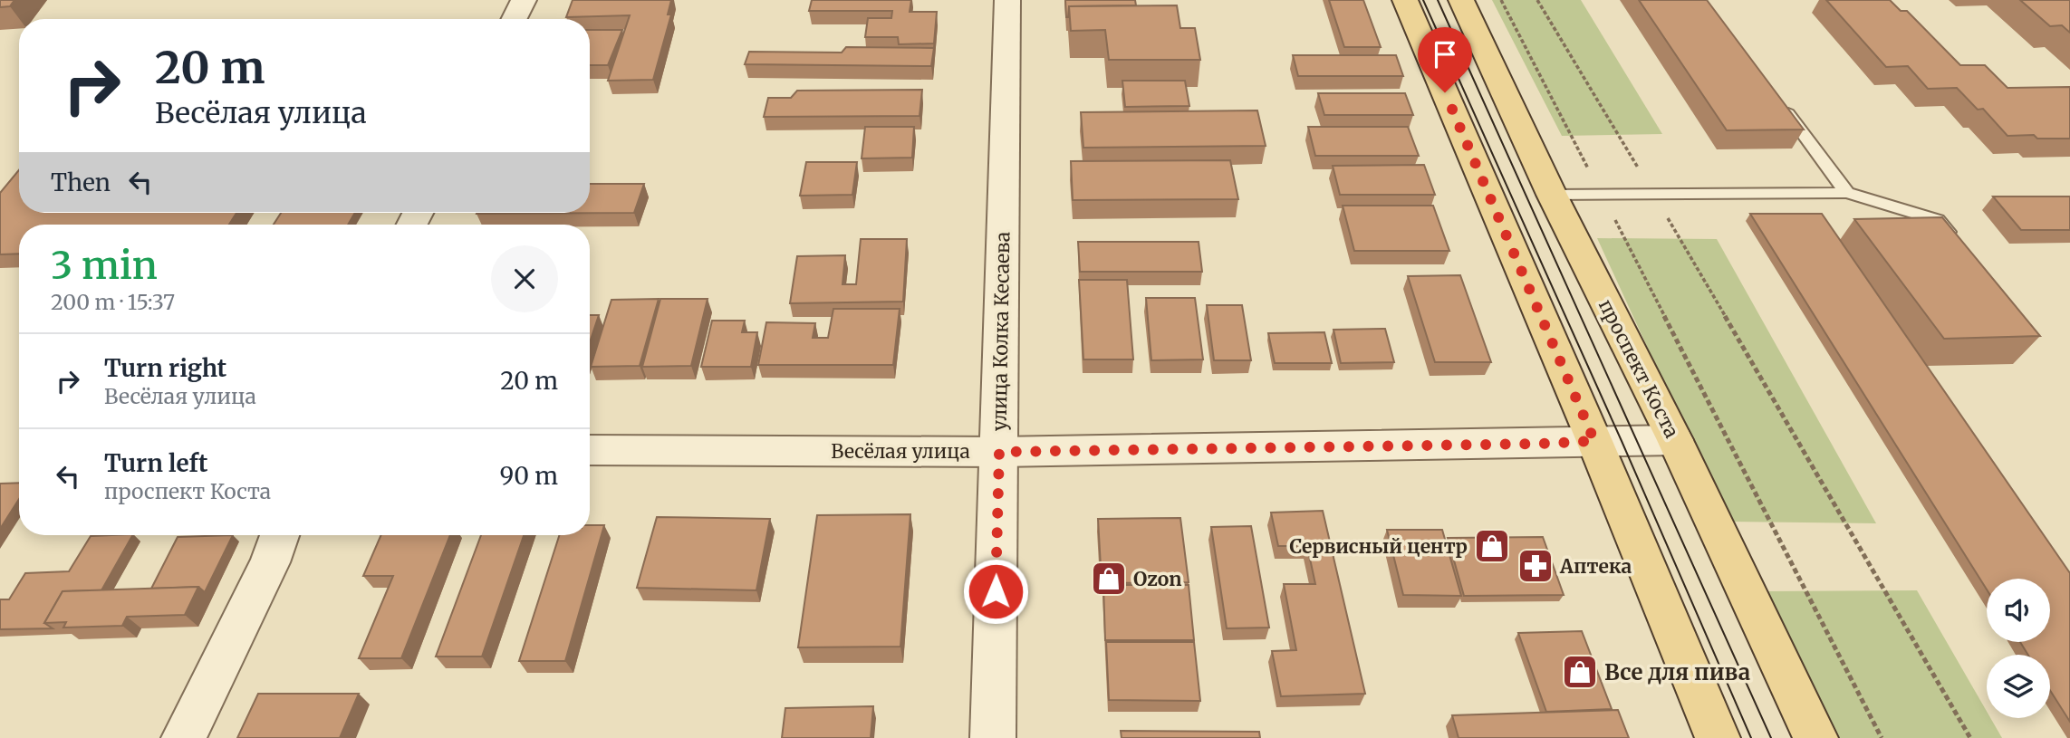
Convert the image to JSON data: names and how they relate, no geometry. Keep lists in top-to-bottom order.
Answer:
{
  "streets": {
    "main road": ["проспект Коста"],
    "street": ["улица Колка Кесаева", "Весёлая улица"]
  },
  "crossings": [
    ["улица Колка Кесаева", "Весёлая улица"],
    ["проспект Коста", "Весёлая улица"]
  ],
  "places": {
    "shop": ["Сервисный центр", "Ozon", "Все для пива"],
    "pharmacy": ["Аптека"]
  },
  "page": {
    "turn": ["20 m", "Весёлая улица"],
    "then": "Then",
    "heading": ["3 min", "200 m · 15:37"],
    "list": [
      {
        "name": "Turn right",
        "note": "Весёлая улица",
        "value": "20 m"
      },
      {
        "name": "Turn left",
        "note": "проспект Коста",
        "value": "90 m"
      }
    ]
  }
}
